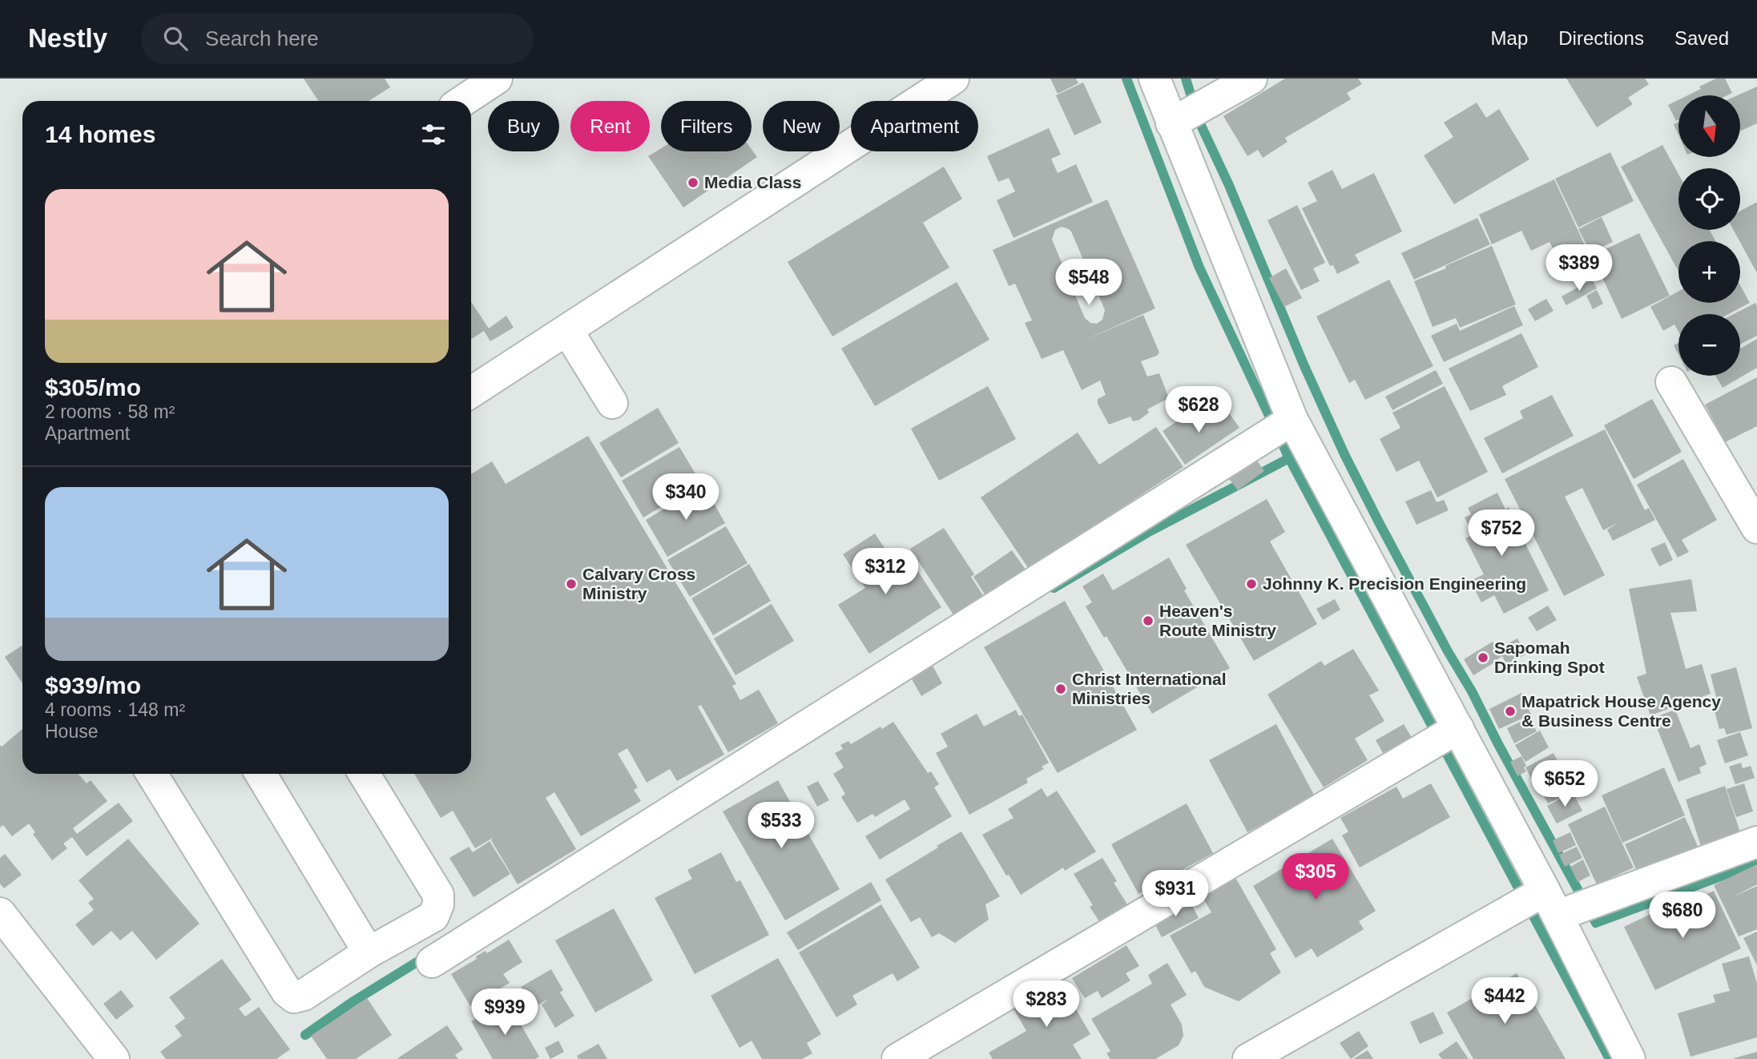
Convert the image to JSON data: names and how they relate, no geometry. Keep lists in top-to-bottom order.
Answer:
{
  "places": [
    "Media Class",
    "Calvary Cross Ministry",
    "Johnny K. Precision Engineering",
    "Heaven's Route Ministry",
    "Sapomah Drinking Spot",
    "Christ International Ministries",
    "Mapatrick House Agency & Business Centre"
  ],
  "north": "bottom",
  "page": {
    "header": "Nestly",
    "search": "Search here",
    "nav": ["Map", "Directions", "Saved"],
    "map_buttons": ["+", "−"],
    "chip": [
      "Buy",
      "Rent",
      "Filters",
      "New",
      "Apartment"
    ],
    "heading": "14 homes",
    "list": [
      {
        "name": "$305/mo",
        "note": "2 rooms · 58 m² · Apartment"
      },
      {
        "name": "$939/mo",
        "note": "4 rooms · 148 m² · House"
      }
    ],
    "price": [
      "$389",
      "$548",
      "$628",
      "$340",
      "$752",
      "$312",
      "$652",
      "$533",
      "$305",
      "$931",
      "$680",
      "$442",
      "$283",
      "$939"
    ]
  }
}
